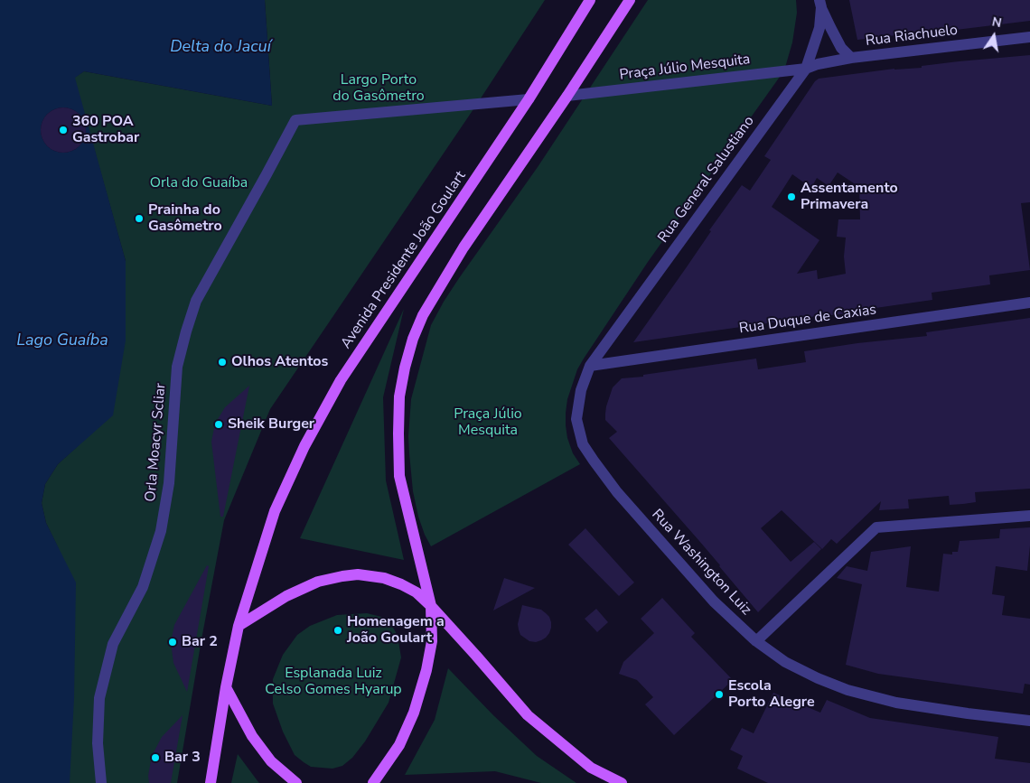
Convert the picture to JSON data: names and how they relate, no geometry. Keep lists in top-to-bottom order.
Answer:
{
  "streets": {
    "main road": ["Avenida Presidente João Goulart"],
    "street": [
      "Rua Riachuelo",
      "Praça Júlio Mesquita",
      "Rua General Salustiano",
      "Rua Duque de Caxias",
      "Orla Moacyr Scliar",
      "Rua Washington Luiz"
    ]
  },
  "crossings": [
    ["Rua Riachuelo", "Praça Júlio Mesquita"],
    ["Rua Riachuelo", "Rua General Salustiano"],
    ["Praça Júlio Mesquita", "Rua General Salustiano"],
    ["Rua General Salustiano", "Rua Duque de Caxias"],
    ["Rua General Salustiano", "Rua Washington Luiz"],
    ["Avenida Presidente João Goulart", "Orla Moacyr Scliar"],
    ["Rua Duque de Caxias", "Rua Washington Luiz"]
  ],
  "water": ["Delta do Jacuí", "Lago Guaíba"],
  "parks": [
    "Largo Porto do Gasômetro",
    "Orla do Guaíba",
    "Praça Júlio Mesquita",
    "Esplanada Luiz Celso Gomes Hyarup"
  ],
  "places": [
    "360 POA Gastrobar",
    "Assentamento Primavera",
    "Prainha do Gasômetro",
    "Olhos Atentos",
    "Sheik Burger",
    "Homenagem a João Goulart",
    "Bar 2",
    "Escola Porto Alegre",
    "Bar 3"
  ],
  "north": "top"
}
